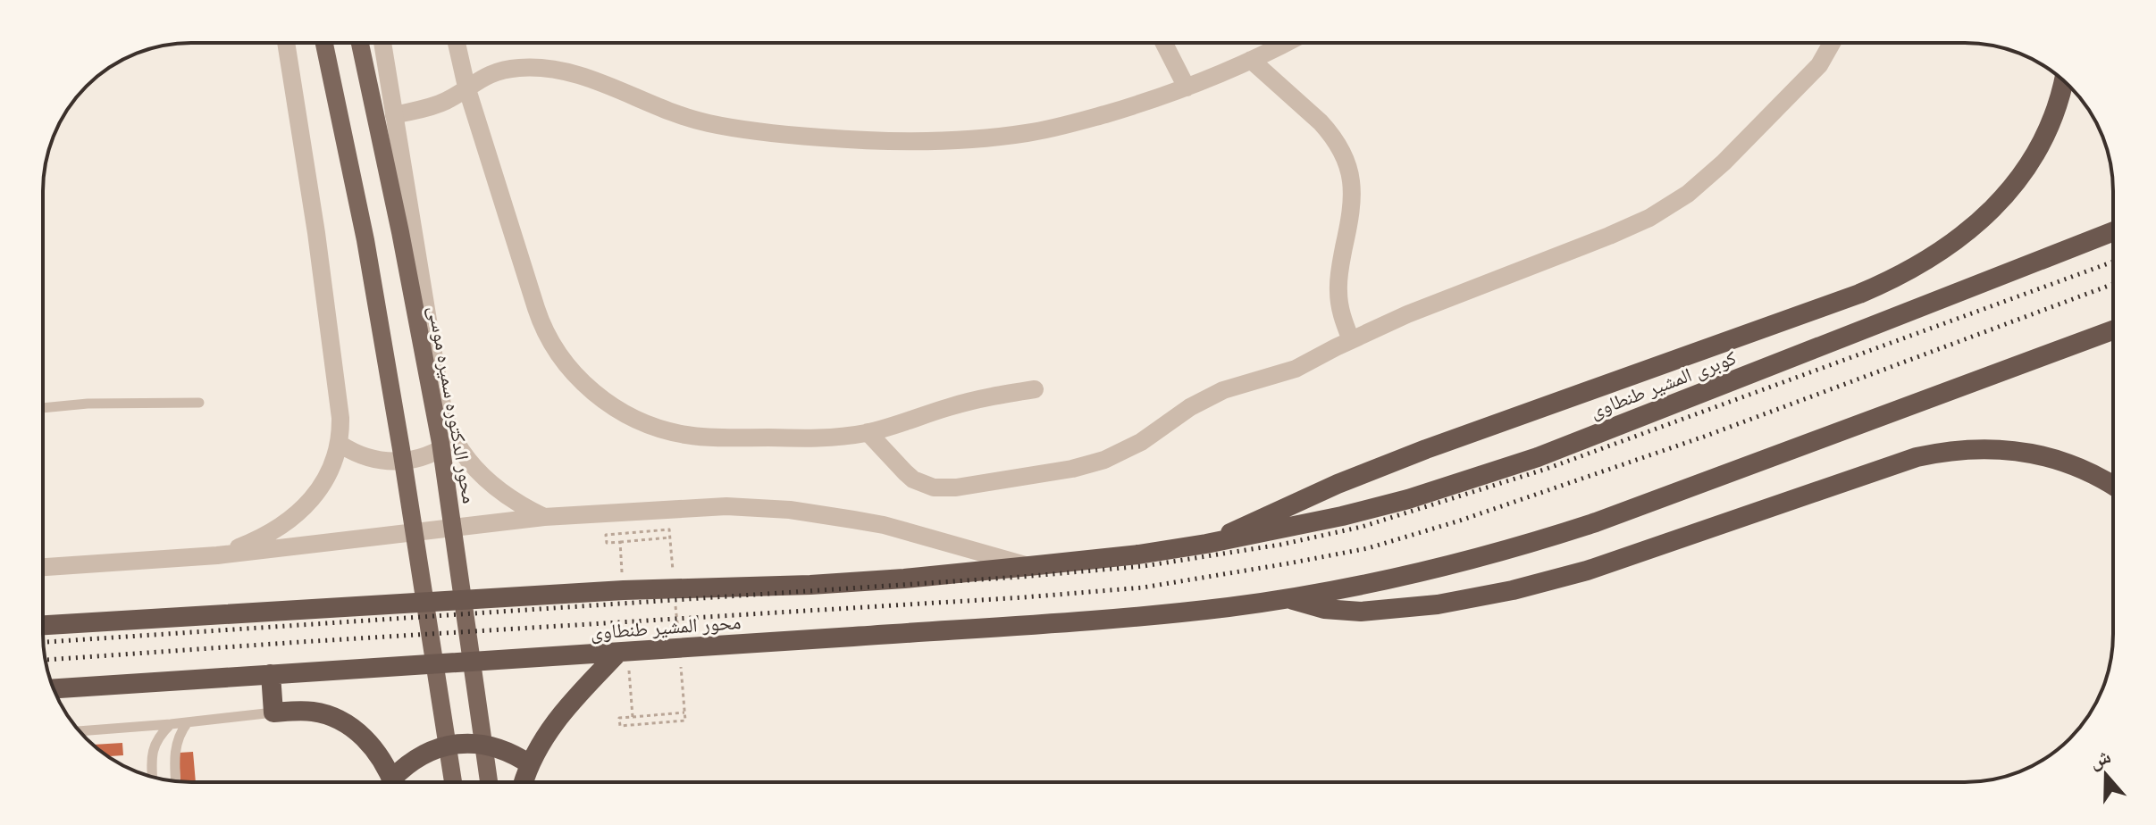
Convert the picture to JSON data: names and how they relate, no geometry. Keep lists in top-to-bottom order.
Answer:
{
  "streets": {
    "highway": ["كوبرى المشير طنطاوى", "محور المشير طنطاوى"],
    "main road": ["محور الدكتوره سميره موسى"]
  },
  "crossings": [
    ["كوبرى المشير طنطاوى", "محور المشير طنطاوى"]
  ],
  "north": "top"
}
